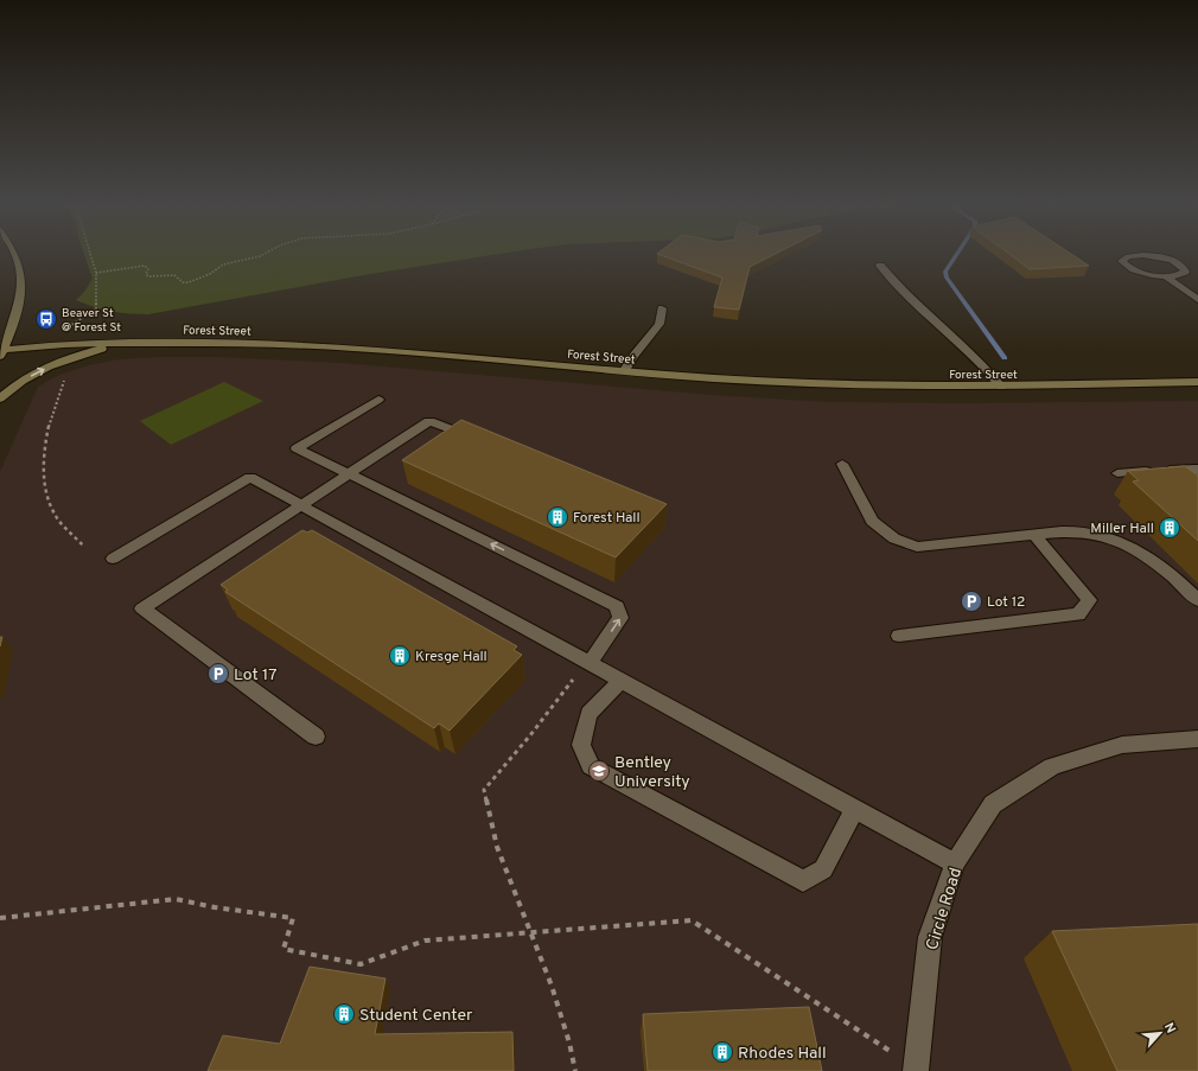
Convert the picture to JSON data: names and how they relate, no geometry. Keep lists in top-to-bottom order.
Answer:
{
  "streets": {
    "street": ["Forest Street", "Circle Road"]
  },
  "places": {
    "bus stop": ["Beaver St @ Forest St"],
    "building": [
      "Forest Hall",
      "Miller Hall",
      "Kresge Hall",
      "Student Center",
      "Rhodes Hall"
    ],
    "parking": ["Lot 12", "Lot 17"],
    "school or university": ["Bentley University"]
  },
  "north": "top right"
}
